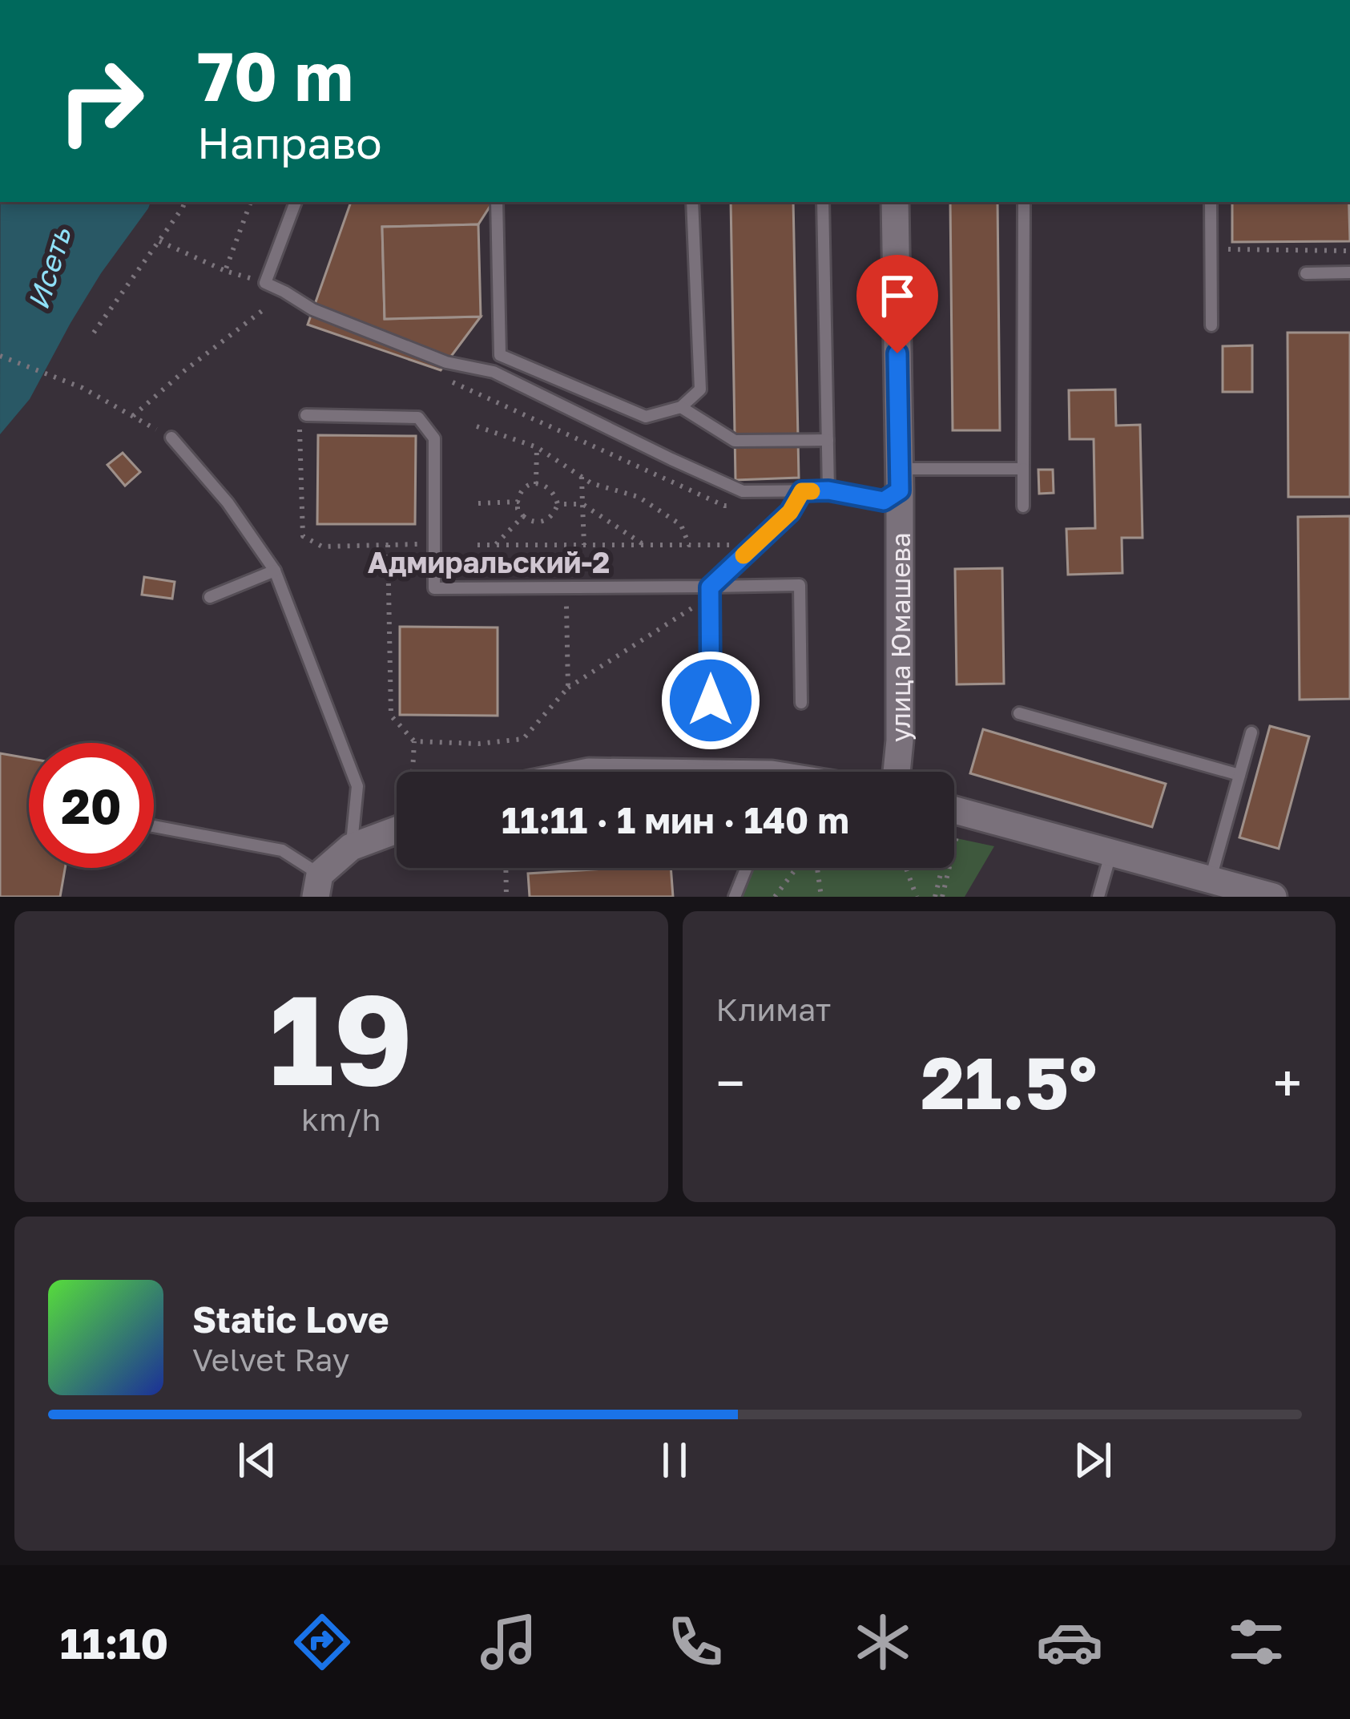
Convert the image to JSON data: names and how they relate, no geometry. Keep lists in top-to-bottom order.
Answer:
{
  "streets": {
    "street": ["улица Юмашева"]
  },
  "districts": ["Адмиральский-2"],
  "water": ["Исеть"],
  "page": {
    "turn": ["70 m", "Направо"],
    "limit": "20",
    "trip": "11:11 · 1 мин · 140 m",
    "tile": [
      ["19", "km/h"],
      "Климат"
    ],
    "heat": ["−", "21.5°", "+"],
    "song": ["Static Love", "Velvet Ray"],
    "tabs": "11:10"
  }
}
